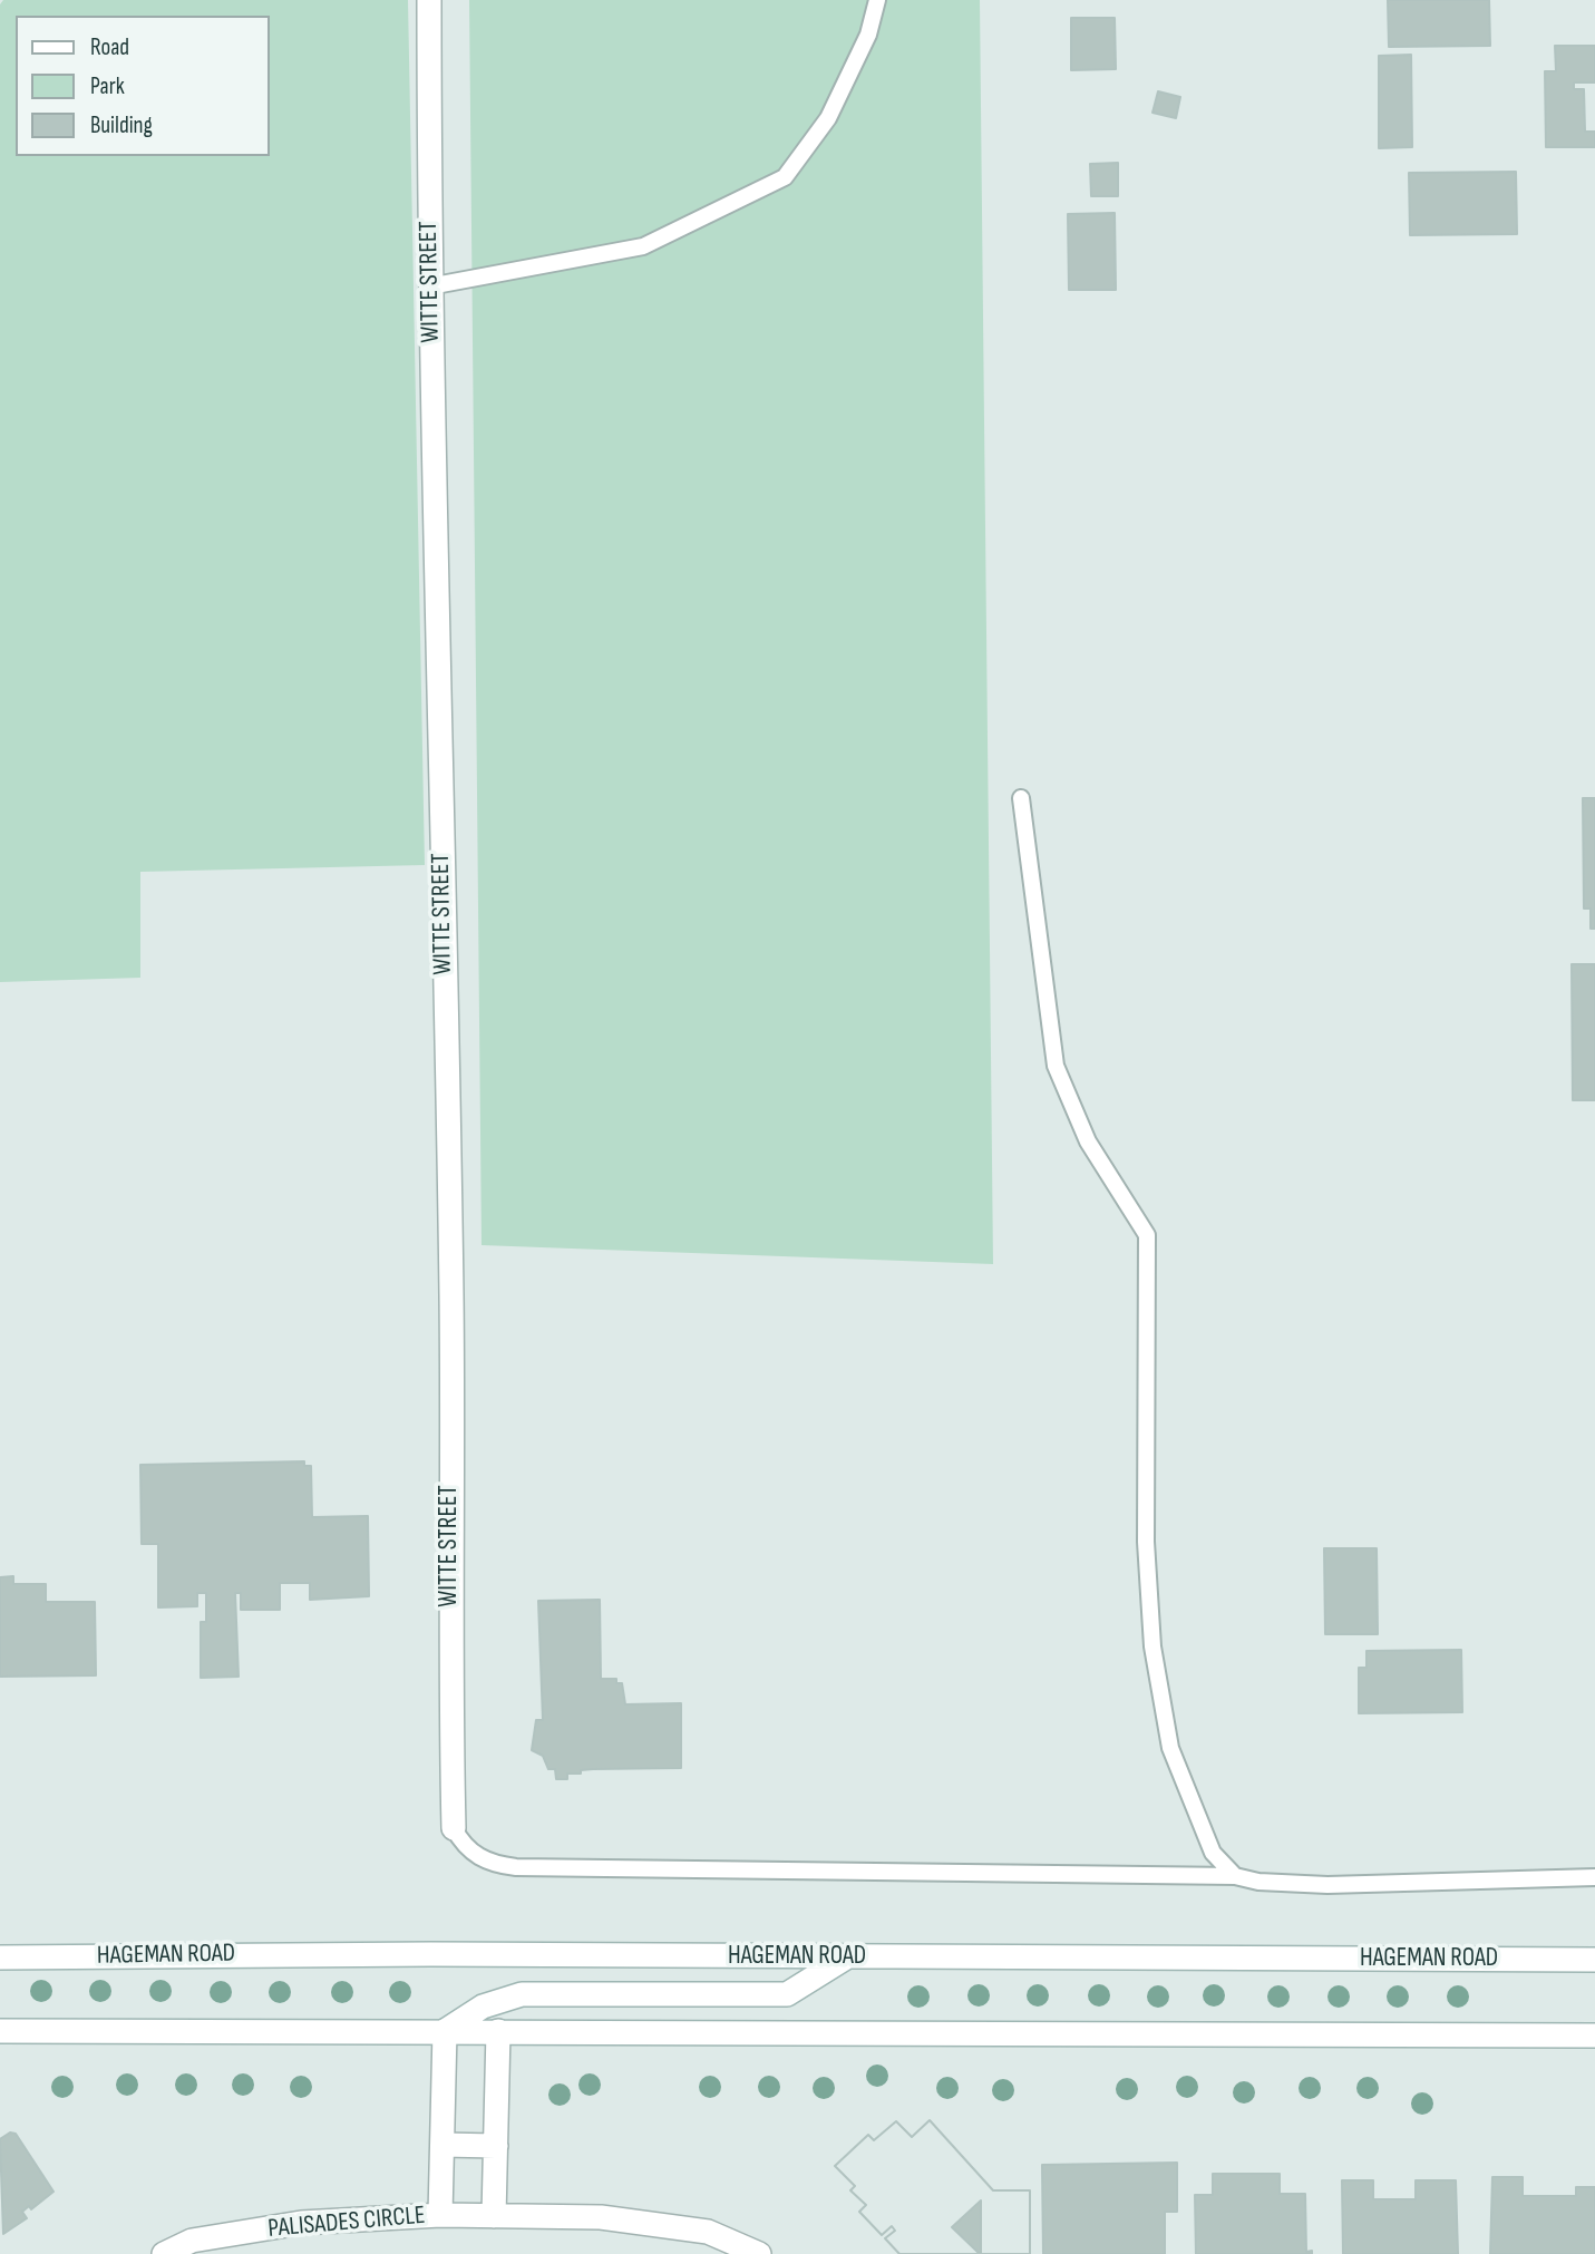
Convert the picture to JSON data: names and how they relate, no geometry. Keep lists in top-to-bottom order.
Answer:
{
  "streets": {
    "main road": ["WITTE STREET", "HAGEMAN ROAD", "PALISADES CIRCLE"]
  },
  "legend": ["Road", "Park", "Building"]
}
